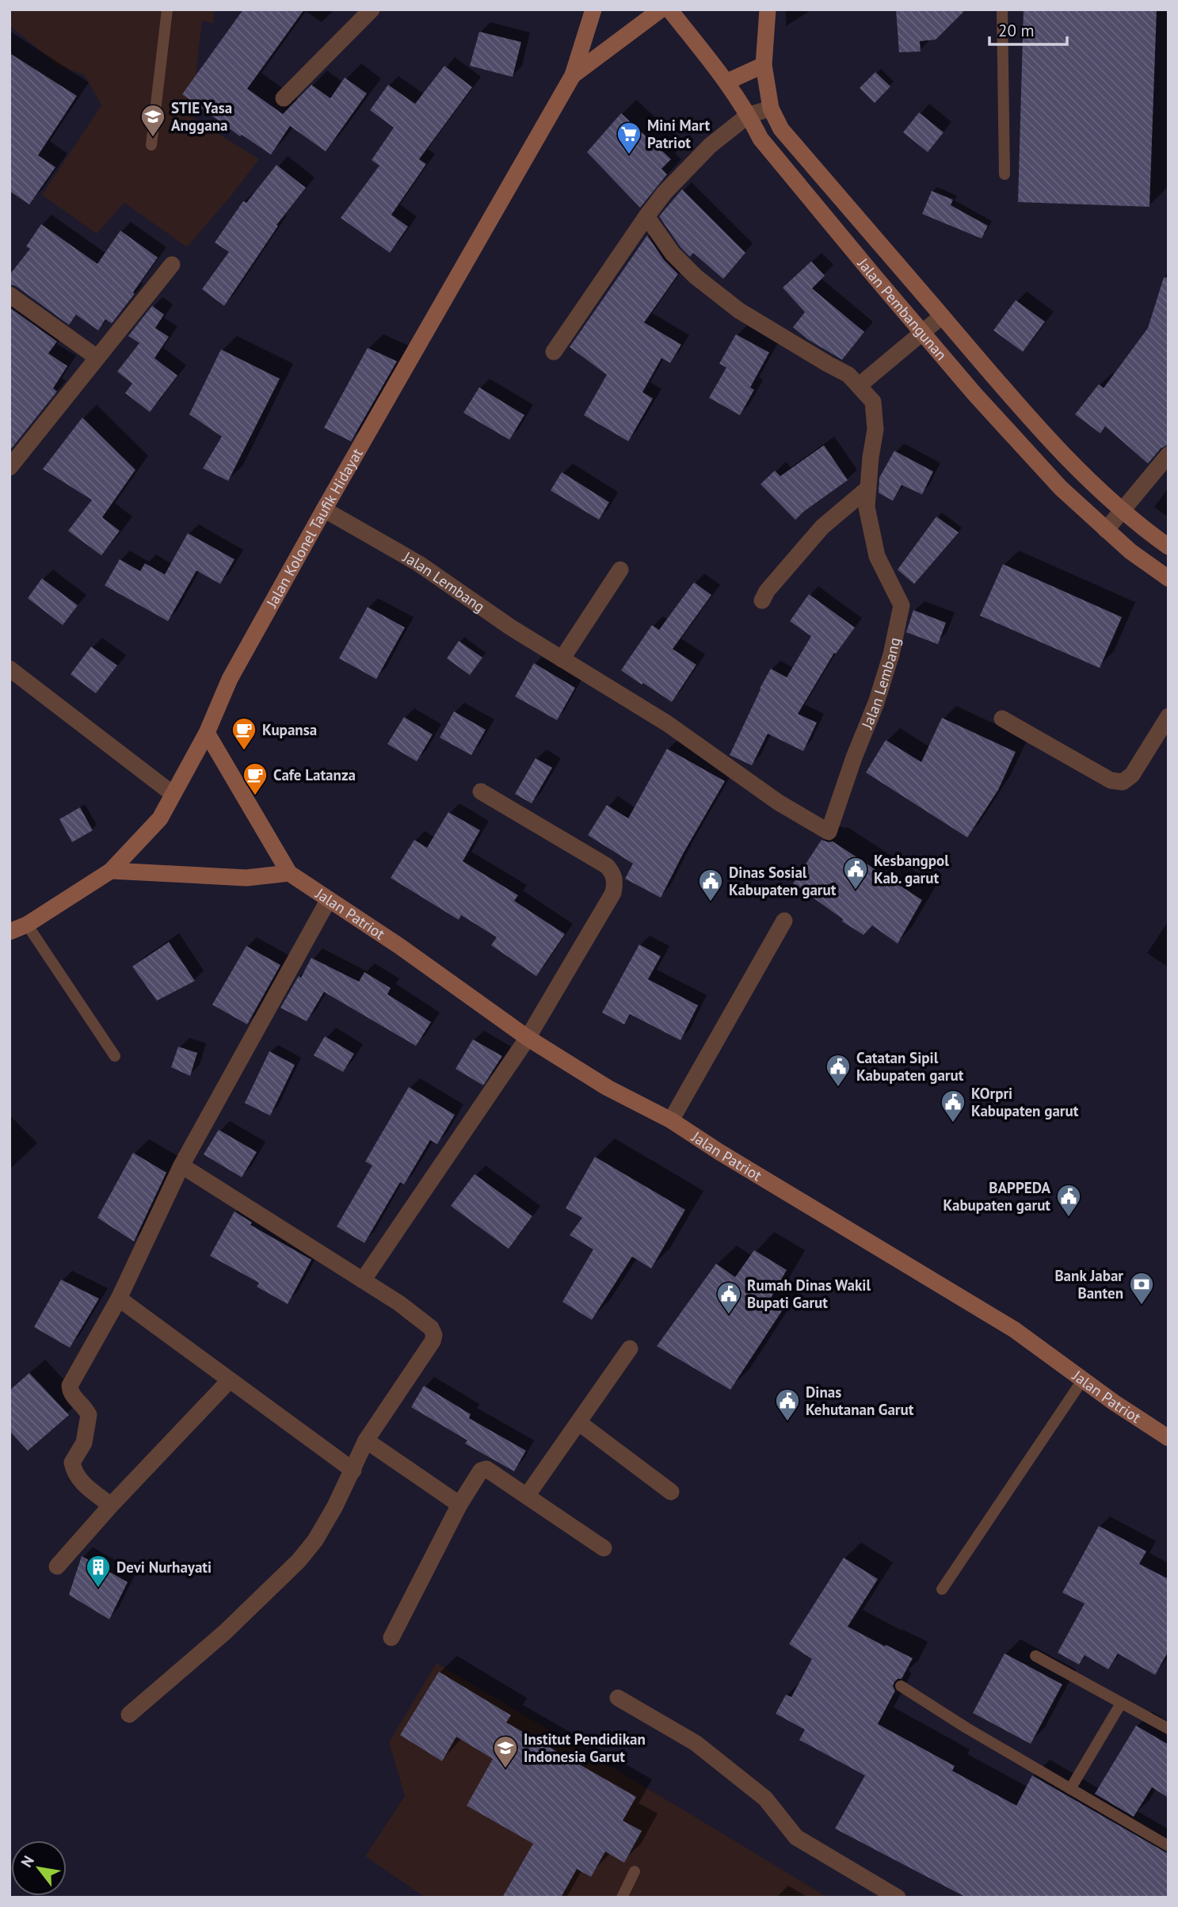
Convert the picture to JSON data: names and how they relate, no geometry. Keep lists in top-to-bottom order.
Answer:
{
  "streets": {
    "main road": ["Jalan Pembangunan", "Jalan Kolonel Taufik Hidayat", "Jalan Patriot"],
    "street": ["Jalan Lembang"]
  },
  "crossings": [
    ["Jalan Kolonel Taufik Hidayat", "Jalan Lembang"],
    ["Jalan Kolonel Taufik Hidayat", "Jalan Patriot"]
  ],
  "places": {
    "school or university": ["STIE Yasa Anggana", "Institut Pendidikan Indonesia Garut"],
    "supermarket": ["Mini Mart Patriot"],
    "cafe": ["Kupansa", "Cafe Latanza"],
    "public building": [
      "Kesbangpol Kab. garut",
      "Dinas Sosial Kabupaten garut",
      "Catatan Sipil Kabupaten garut",
      "KOrpri Kabupaten garut",
      "BAPPEDA Kabupaten garut",
      "Rumah Dinas Wakil Bupati Garut",
      "Dinas Kehutanan Garut"
    ],
    "bank": ["Bank Jabar Banten"],
    "building": ["Devi Nurhayati"]
  },
  "scale_bar": "20 m",
  "north": "top left"
}
